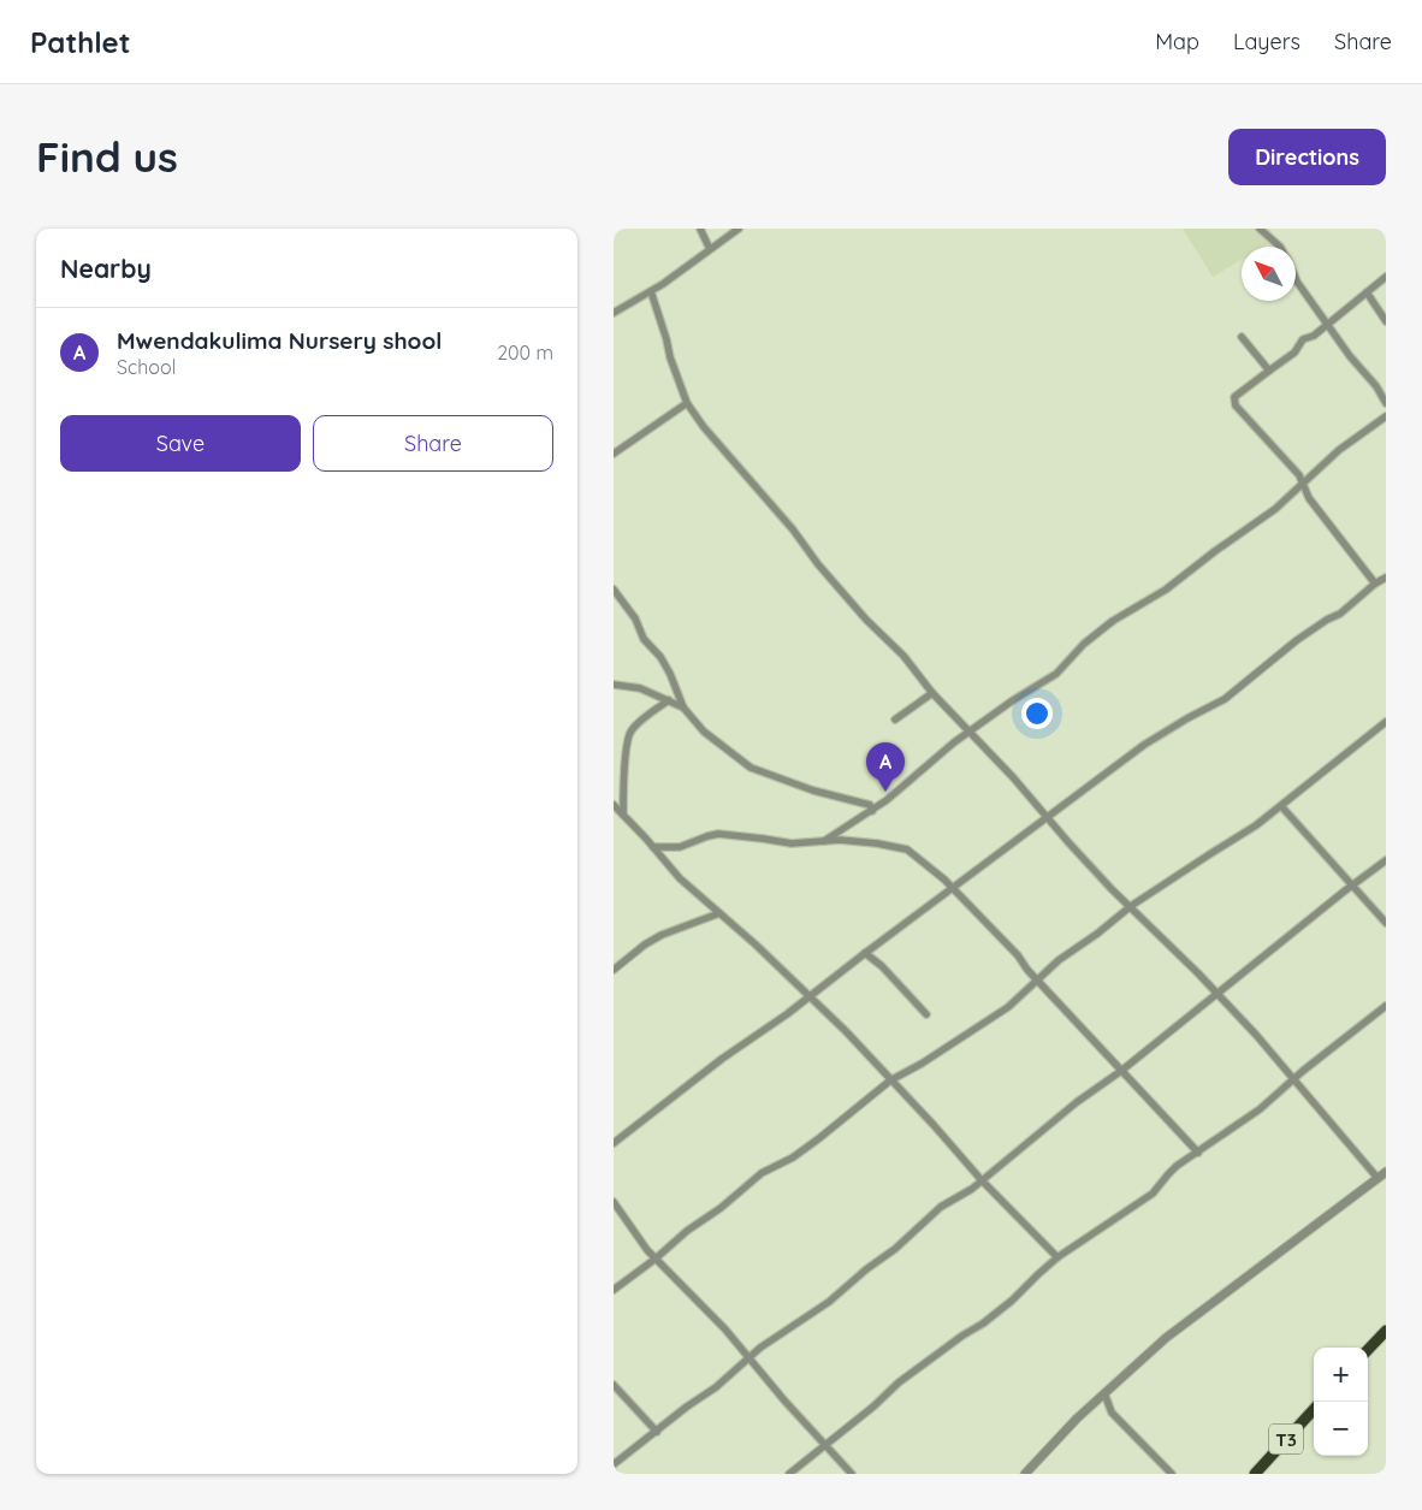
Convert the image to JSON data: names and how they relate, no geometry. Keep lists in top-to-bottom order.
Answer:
{
  "streets": {
    "highway": ["T3"]
  },
  "north": "top left",
  "page": {
    "header": "Pathlet",
    "nav": ["Map", "Layers", "Share"],
    "buttons": [
      "Directions",
      ["Save", "Share"]
    ],
    "title": "Find us",
    "heading": "Nearby",
    "list": [
      {
        "mark": "A",
        "name": "Mwendakulima Nursery shool",
        "note": "School",
        "value": "200 m"
      }
    ],
    "pins": "A",
    "map_buttons": ["+", "−"]
  }
}
